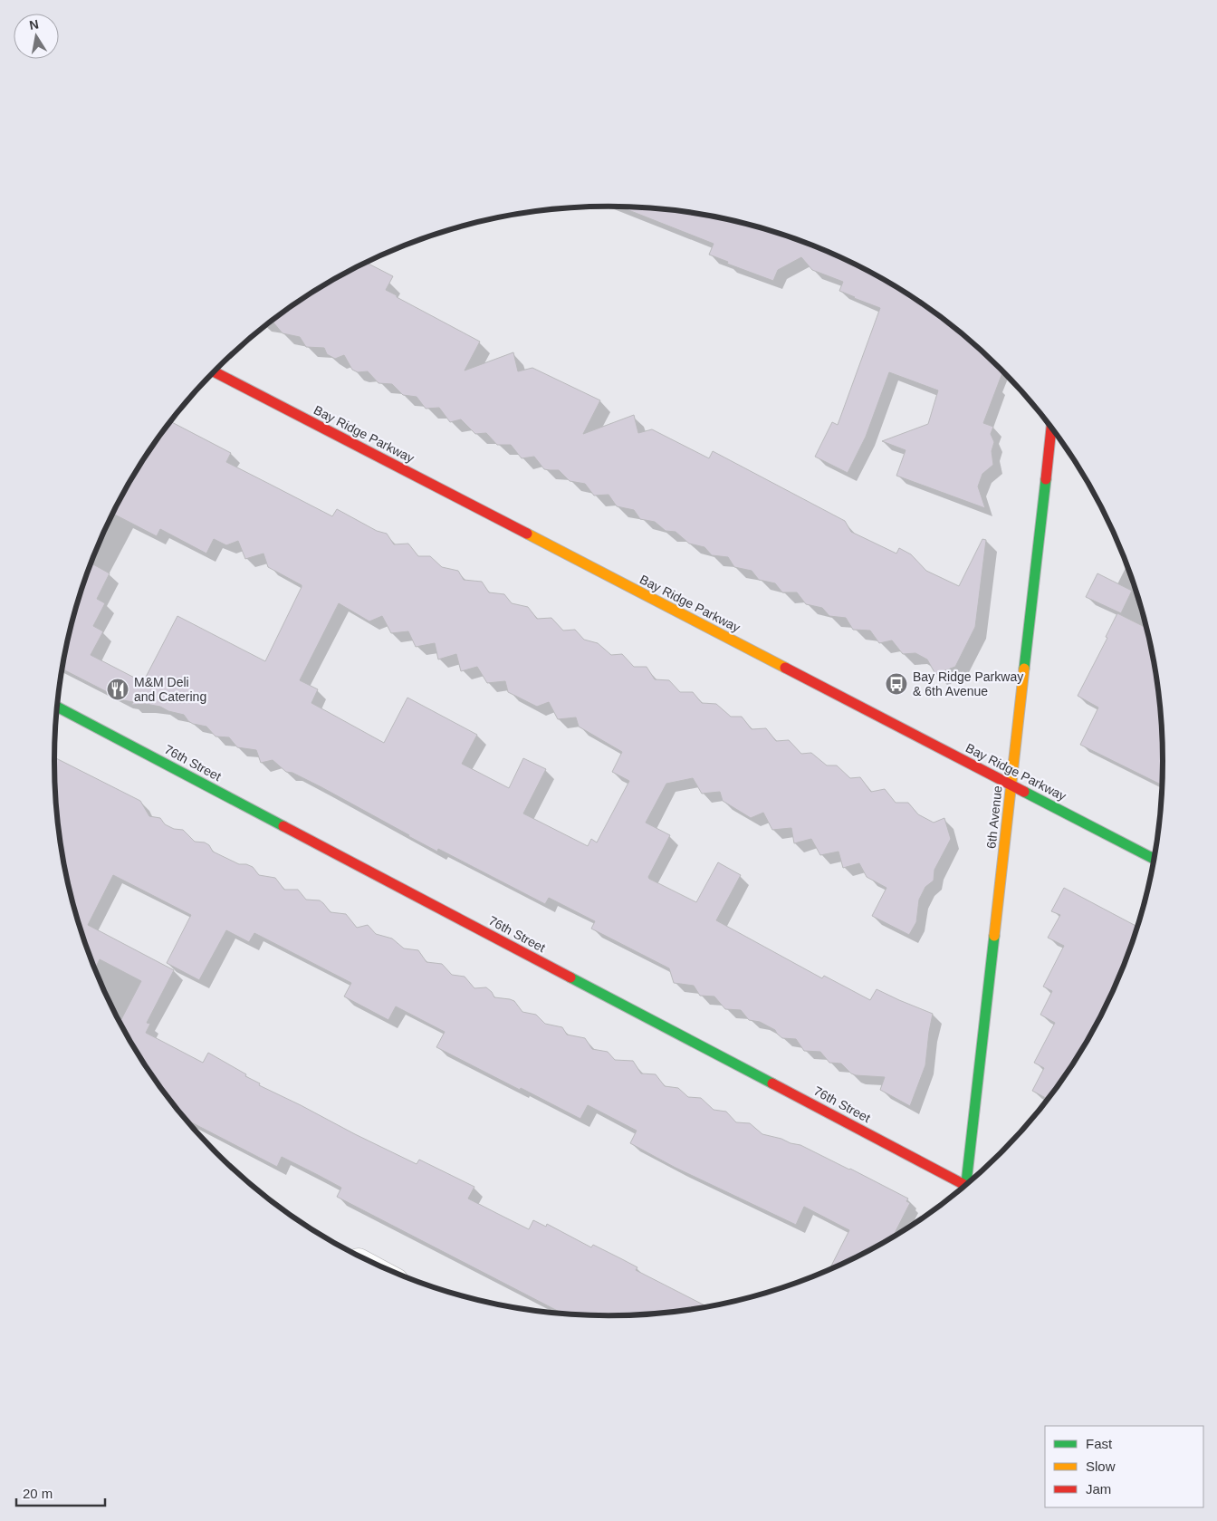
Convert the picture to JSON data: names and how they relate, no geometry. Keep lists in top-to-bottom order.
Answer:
{
  "streets": {
    "street": ["Bay Ridge Parkway", "76th Street", "6th Avenue"]
  },
  "crossings": [
    ["Bay Ridge Parkway", "6th Avenue"]
  ],
  "places": {
    "bus stop": ["Bay Ridge Parkway & 6th Avenue"],
    "restaurant": ["M&M Deli and Catering"]
  },
  "legend": ["Fast", "Slow", "Jam"],
  "scale_bar": "20 m",
  "north": "top"
}
